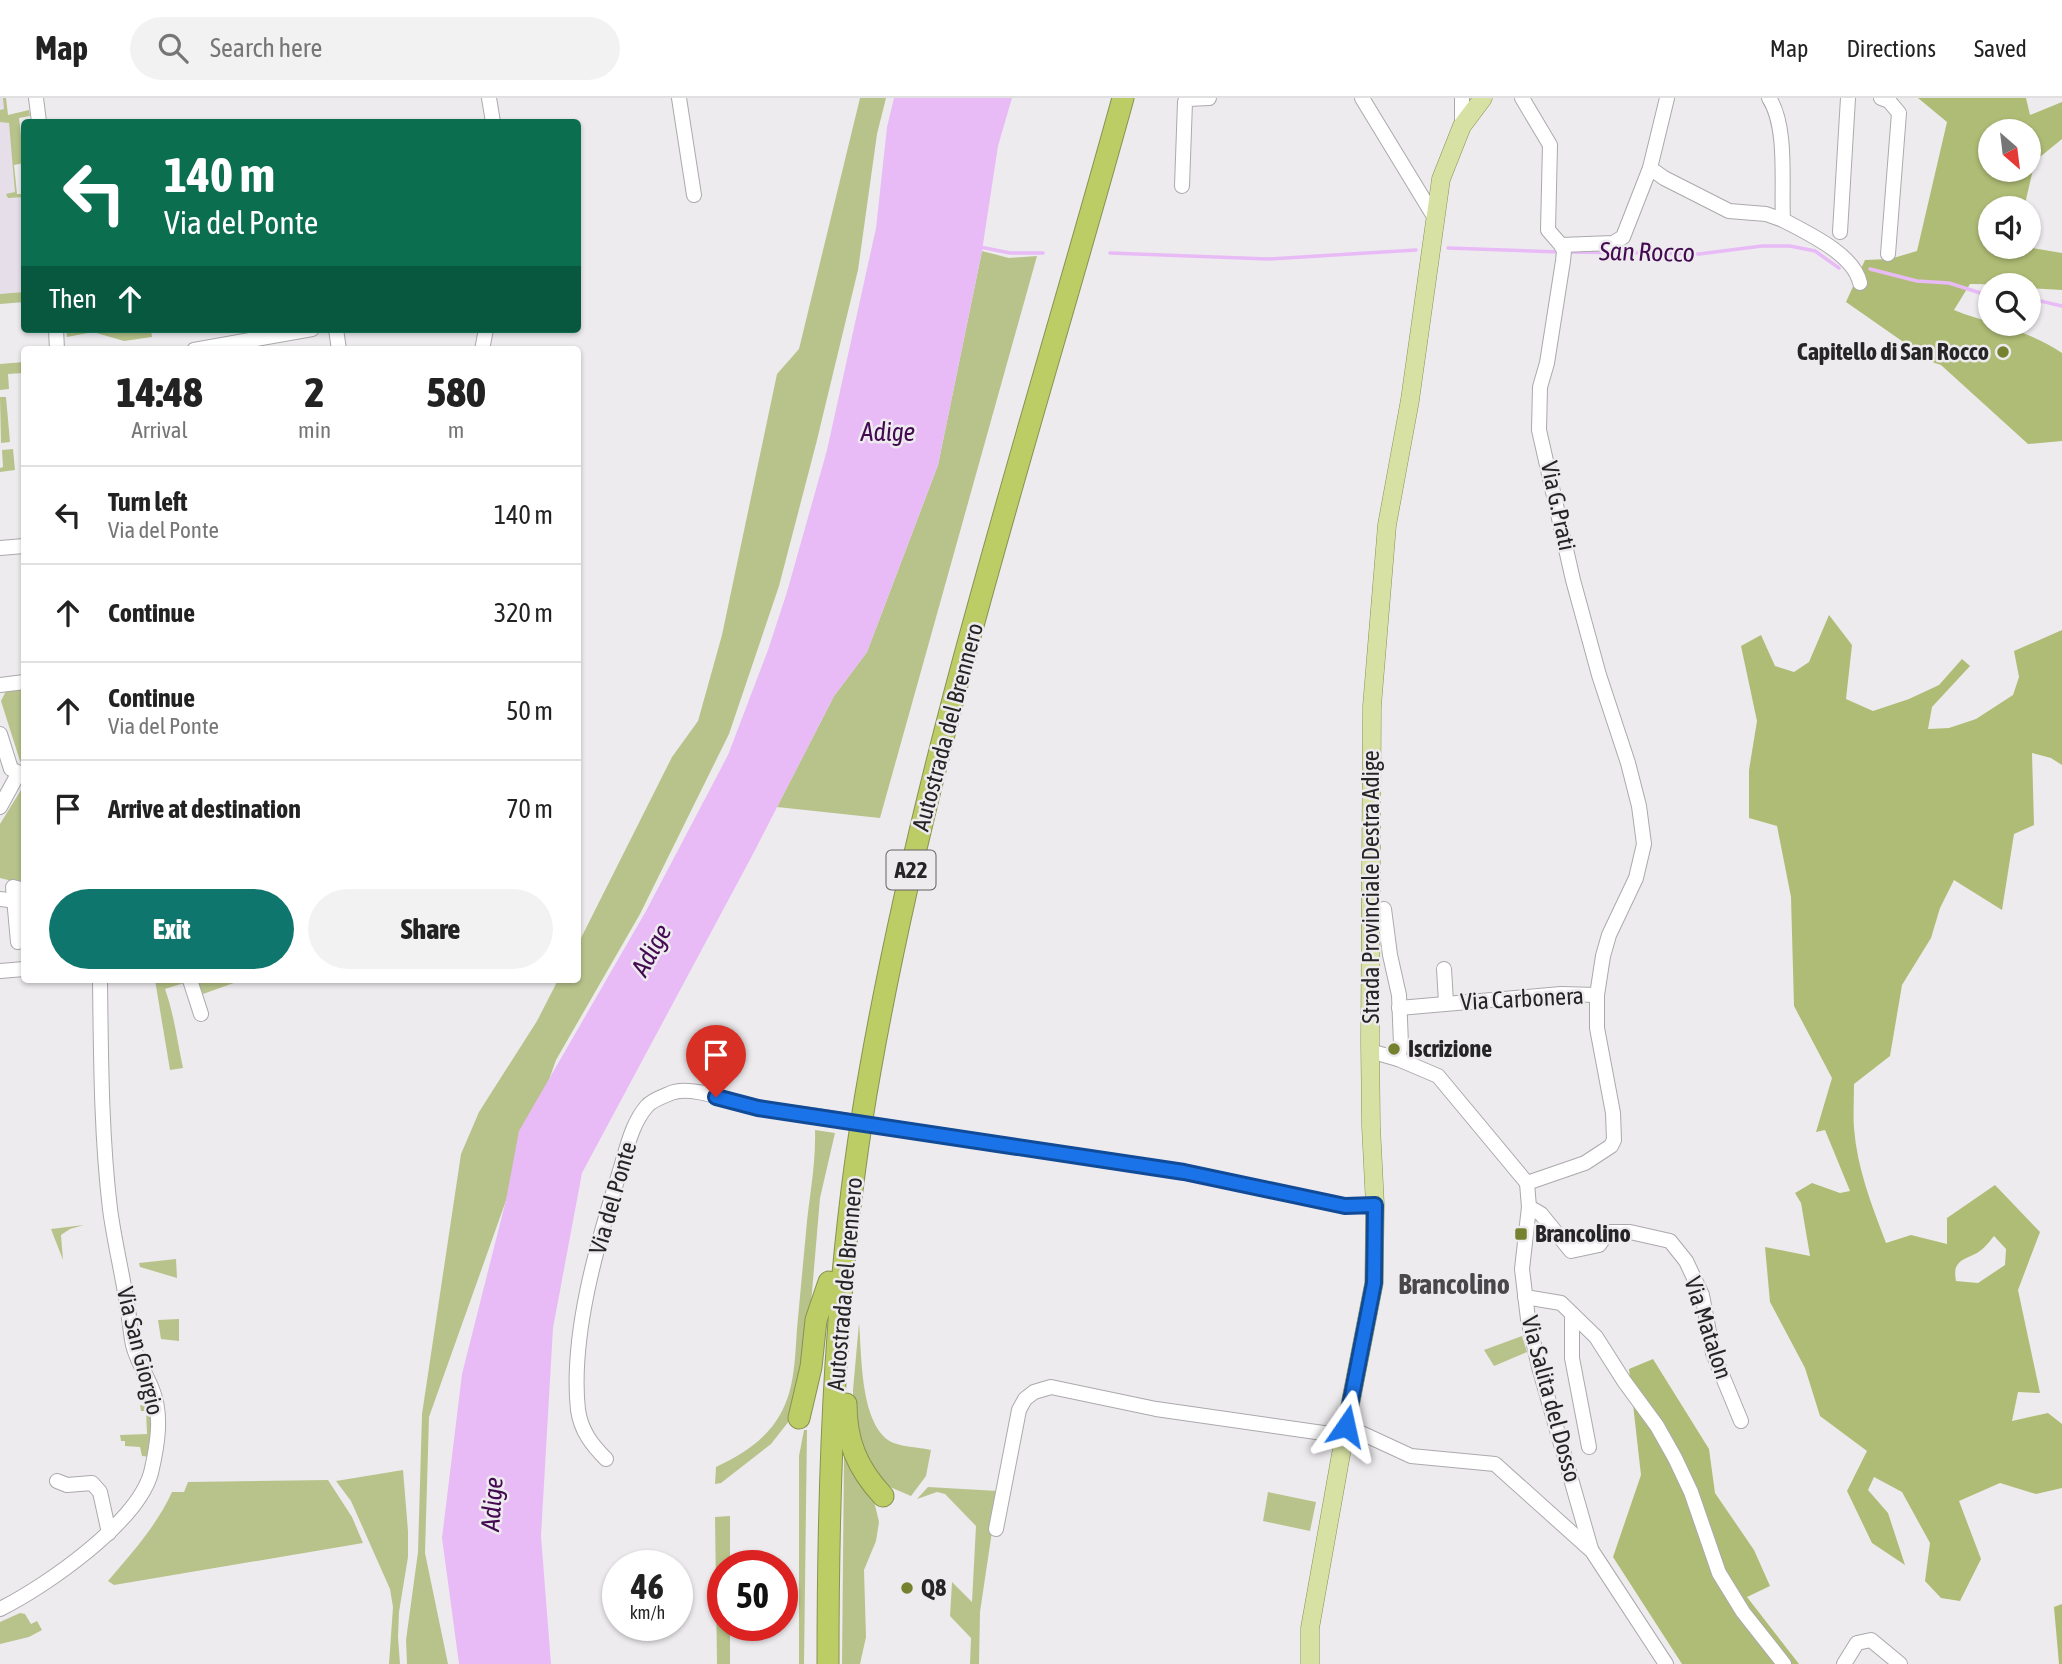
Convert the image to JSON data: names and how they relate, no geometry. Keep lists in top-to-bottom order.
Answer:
{
  "streets": {
    "highway": ["Autostrada del Brennero", "A22"],
    "main road": ["Strada Provinciale Destra Adige"],
    "street": [
      "Via G.Prati",
      "Via Carbonera",
      "Via del Ponte",
      "Via Matalon",
      "Via San Giorgio",
      "Via Salita del Dosso"
    ]
  },
  "crossings": [
    ["Via G.Prati", "Via Carbonera"],
    ["Strada Provinciale Destra Adige", "Via del Ponte"]
  ],
  "districts": ["Brancolino"],
  "water": ["San Rocco", "Adige"],
  "places": {
    "other": ["Capitello di San Rocco", "Iscrizione", "Q8"],
    "transit": ["Brancolino"]
  },
  "north": "bottom right",
  "page": {
    "header": "Map",
    "search": "Search here",
    "nav": ["Map", "Directions", "Saved"],
    "turn": ["140 m", "Via del Ponte"],
    "then": "Then",
    "eta": [
      "14:48",
      "Arrival",
      "2",
      "min",
      "580",
      "m"
    ],
    "list": [
      {
        "name": "Turn left",
        "note": "Via del Ponte",
        "value": "140 m"
      },
      {
        "name": "Continue",
        "value": "320 m"
      },
      {
        "name": "Continue",
        "note": "Via del Ponte",
        "value": "50 m"
      },
      {
        "name": "Arrive at destination",
        "value": "70 m"
      }
    ],
    "buttons": ["Exit", "Share"],
    "speed": "46 km/h",
    "limit": "50"
  }
}
